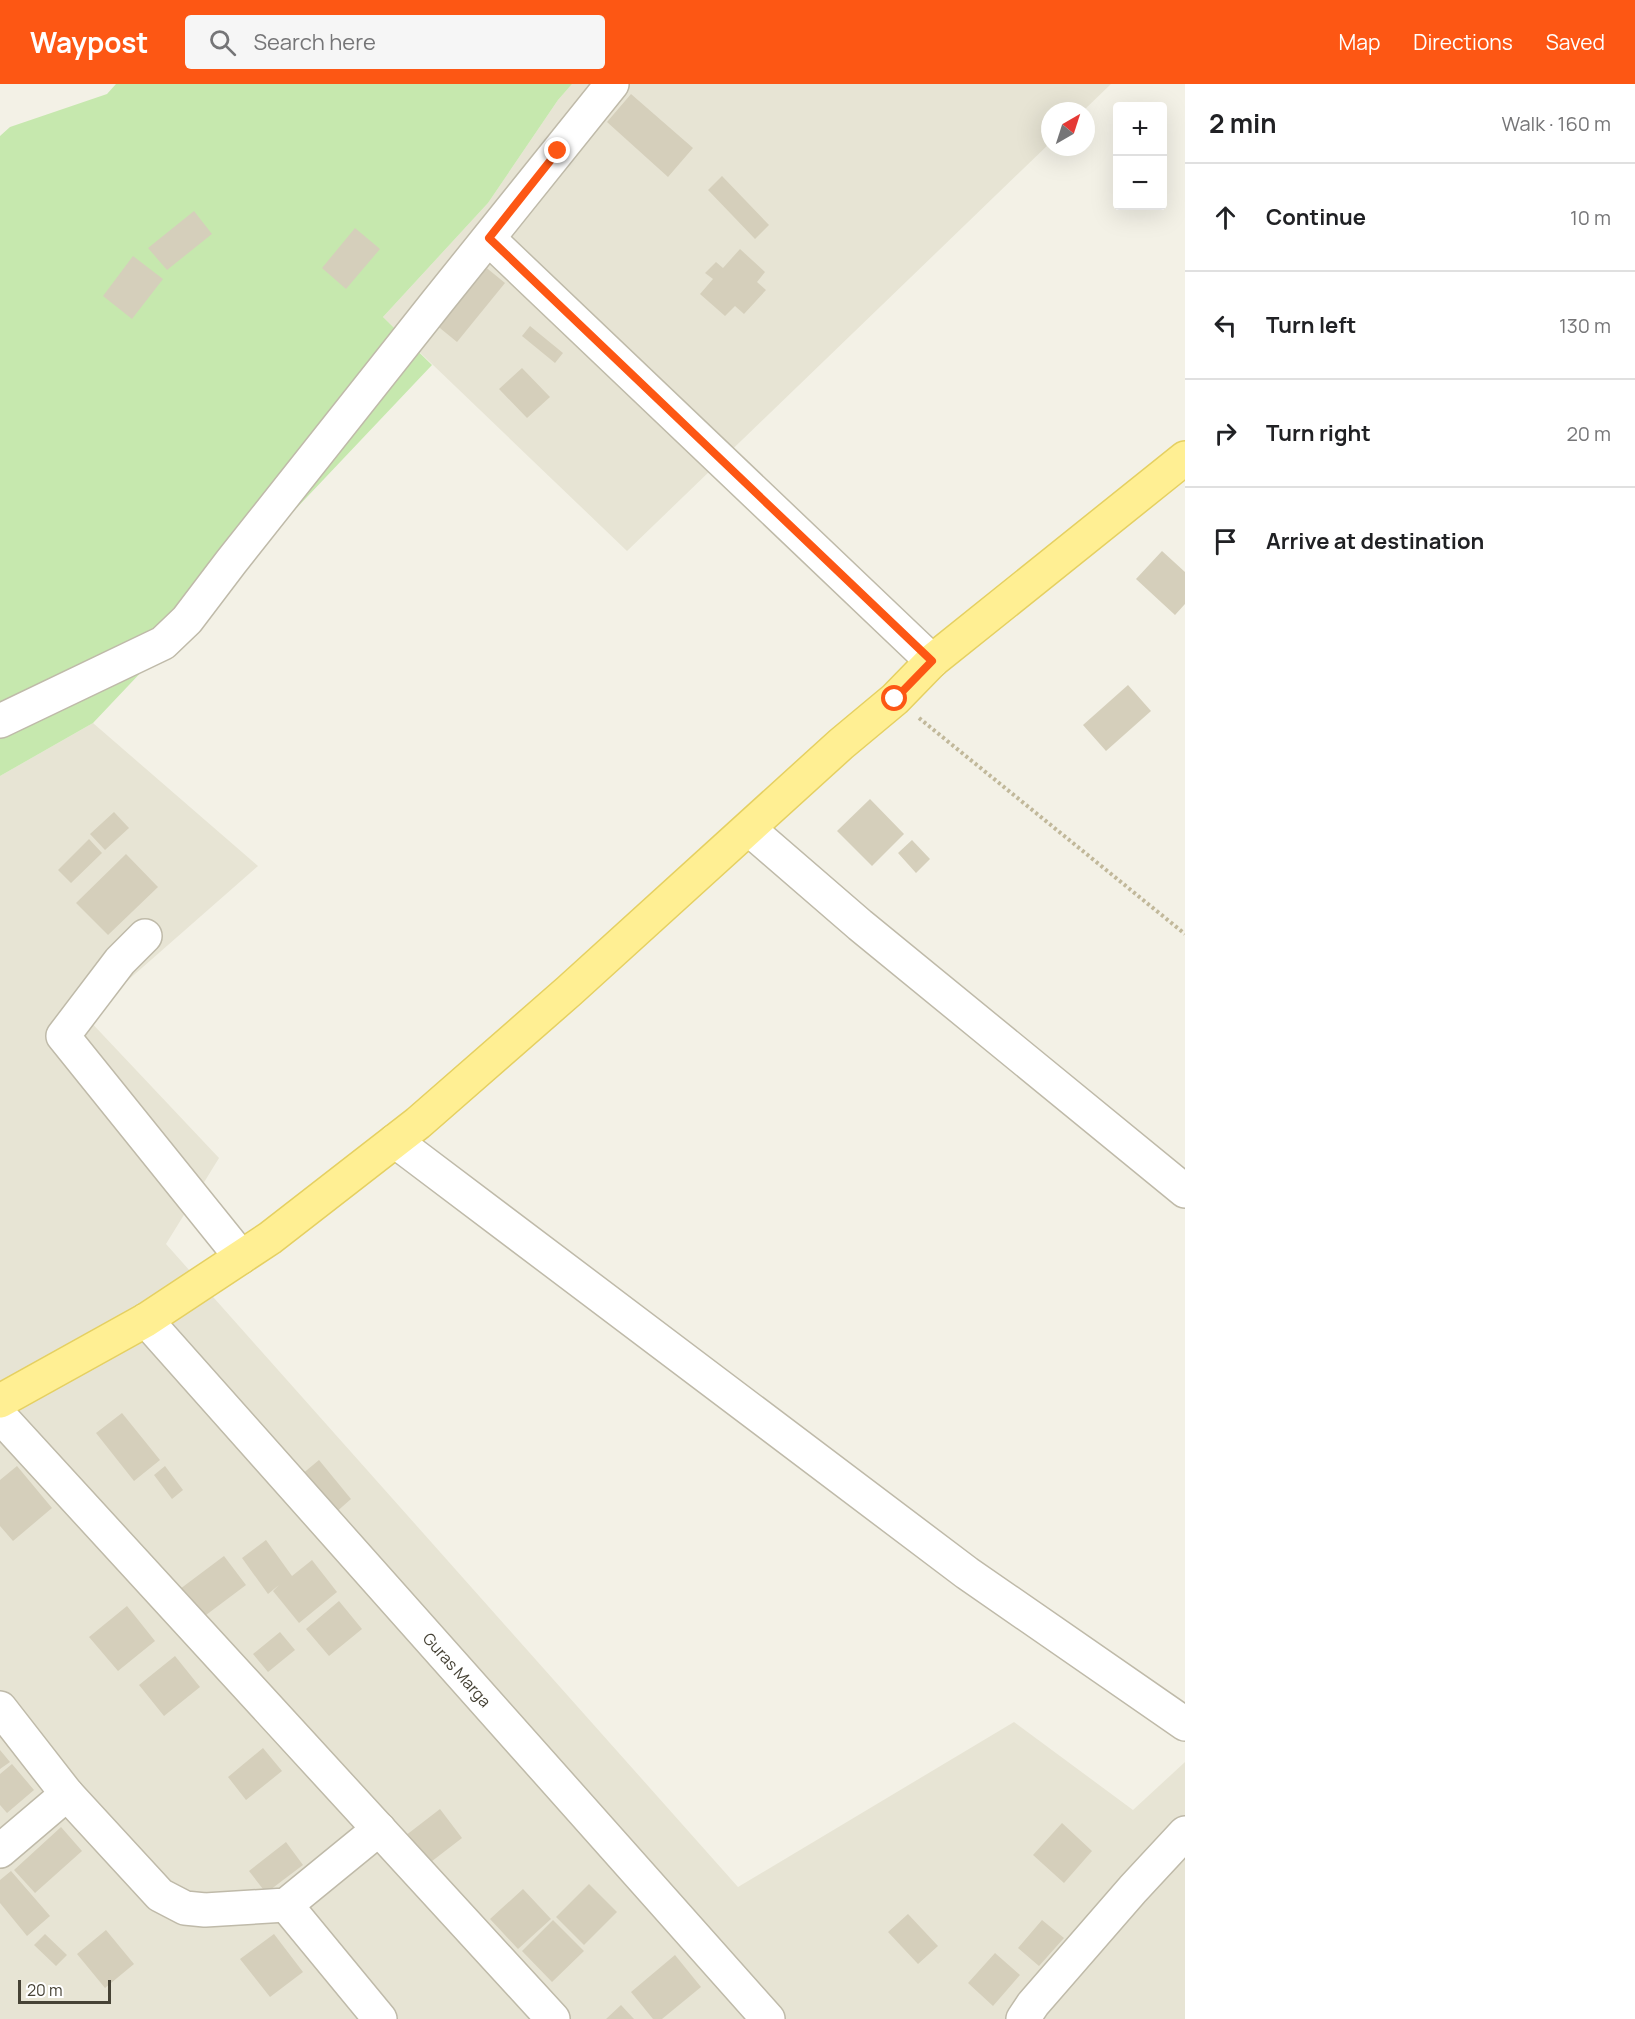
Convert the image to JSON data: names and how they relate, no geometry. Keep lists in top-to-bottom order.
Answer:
{
  "streets": {
    "street": ["Guras Marga"]
  },
  "scale_bar": "20 m",
  "north": "top right",
  "page": {
    "header": "Waypost",
    "search": "Search here",
    "nav": ["Map", "Directions", "Saved"],
    "heading": ["2 min", "Walk · 160 m"],
    "map_buttons": ["+", "−"],
    "list": [
      ["Continue", "10 m"],
      ["Turn left", "130 m"],
      ["Turn right", "20 m"],
      "Arrive at destination"
    ],
    "scale": "20 m"
  }
}
